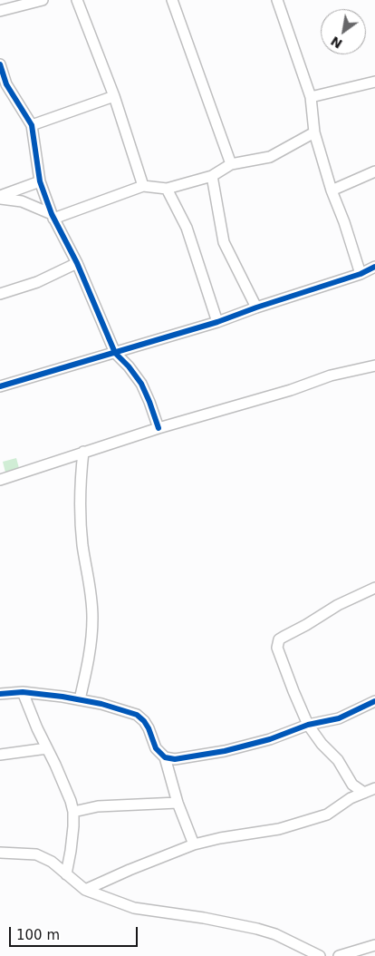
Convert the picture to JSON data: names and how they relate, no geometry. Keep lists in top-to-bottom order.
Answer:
{
  "scale_bar": "100 m",
  "north": "bottom left"
}
